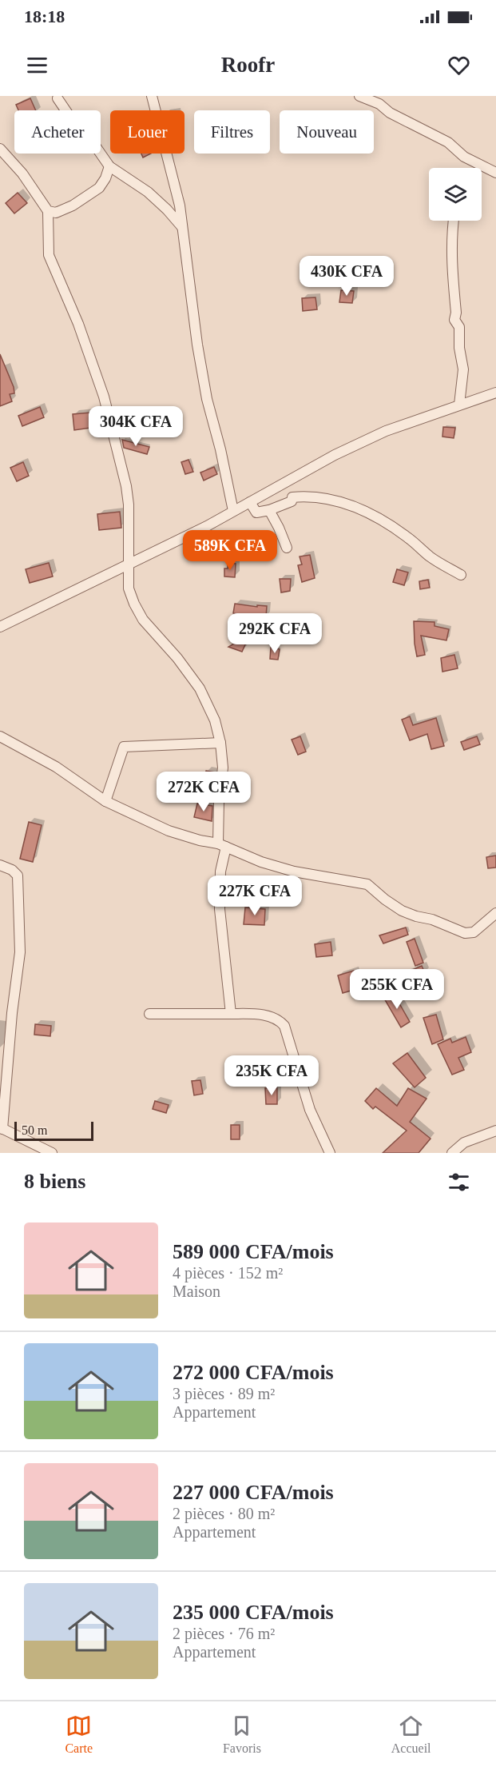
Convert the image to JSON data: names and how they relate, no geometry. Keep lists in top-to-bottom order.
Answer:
{
  "scale_bar": "50 m",
  "page": {
    "status": "18:18",
    "header": "Roofr",
    "chip": [
      "Acheter",
      "Louer",
      "Filtres",
      "Nouveau"
    ],
    "price": [
      "430K CFA",
      "304K CFA",
      "589K CFA",
      "292K CFA",
      "272K CFA",
      "227K CFA",
      "255K CFA",
      "235K CFA"
    ],
    "scale": "50 m",
    "heading": "8 biens",
    "list": [
      {
        "name": "589 000 CFA/mois",
        "note": "4 pièces · 152 m² · Maison"
      },
      {
        "name": "272 000 CFA/mois",
        "note": "3 pièces · 89 m² · Appartement"
      },
      {
        "name": "227 000 CFA/mois",
        "note": "2 pièces · 80 m² · Appartement"
      },
      {
        "name": "235 000 CFA/mois",
        "note": "2 pièces · 76 m² · Appartement"
      }
    ],
    "tabs": ["Carte", "Favoris", "Accueil"]
  }
}
